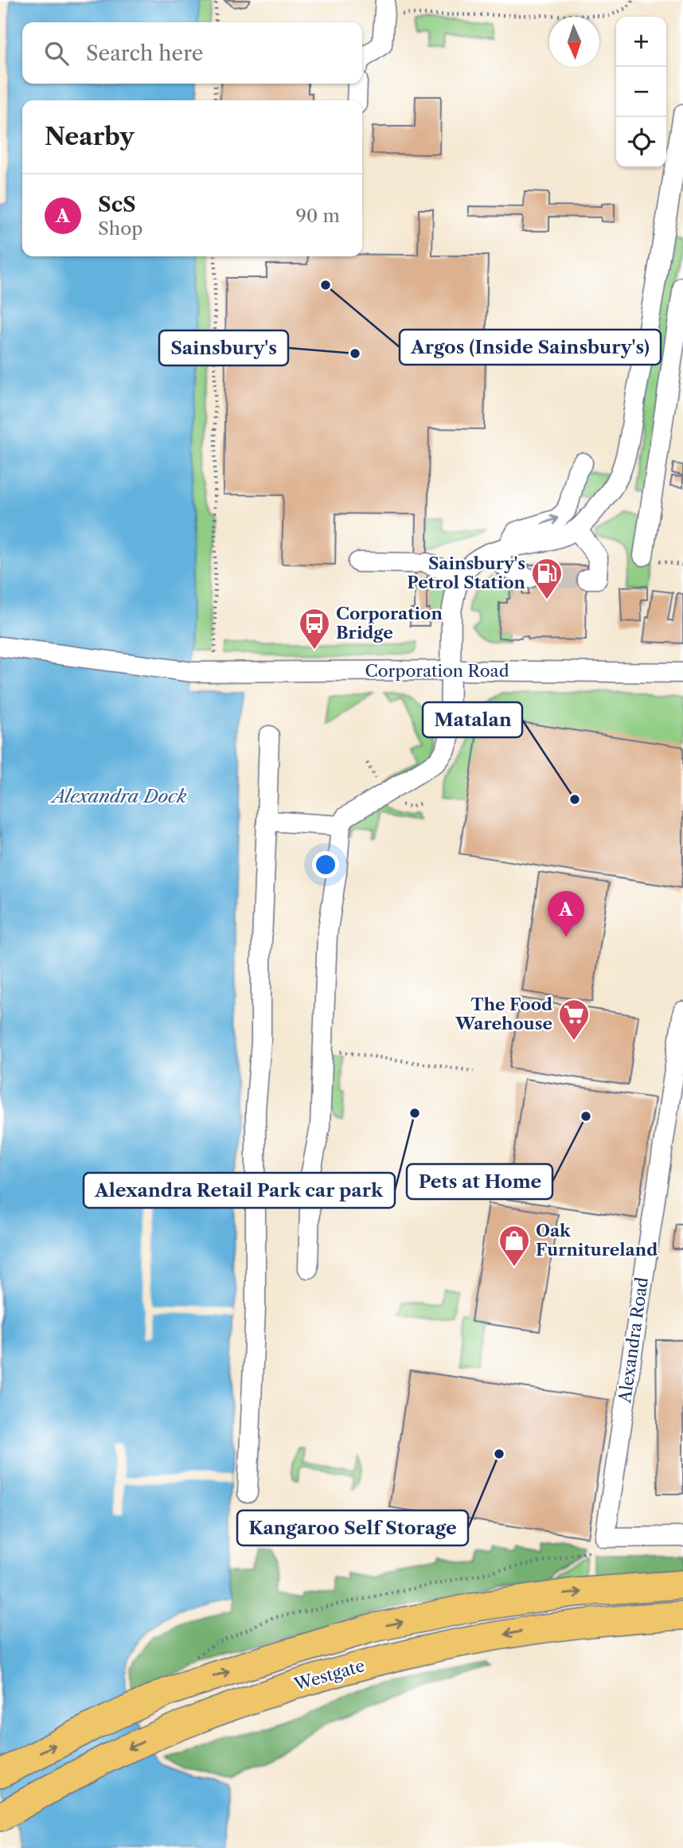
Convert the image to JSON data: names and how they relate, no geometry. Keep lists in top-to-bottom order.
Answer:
{
  "streets": {
    "highway": ["Westgate"],
    "street": ["Corporation Road", "Alexandra Road"]
  },
  "water": ["Alexandra Dock"],
  "places": {
    "other": [
      "Argos (Inside Sainsbury's)",
      "Sainsbury's",
      "Matalan",
      "Alexandra Retail Park car park",
      "Pets at Home",
      "Kangaroo Self Storage"
    ],
    "fuel station": ["Sainsbury's Petrol Station"],
    "bus stop": ["Corporation Bridge"],
    "supermarket": ["The Food Warehouse"],
    "shop": ["Oak Furnitureland"]
  },
  "north": "bottom",
  "page": {
    "map_buttons": ["+", "−"],
    "search": "Search here",
    "heading": "Nearby",
    "list": [
      {
        "mark": "A",
        "name": "ScS",
        "note": "Shop",
        "value": "90 m"
      }
    ],
    "pins": "A"
  }
}
